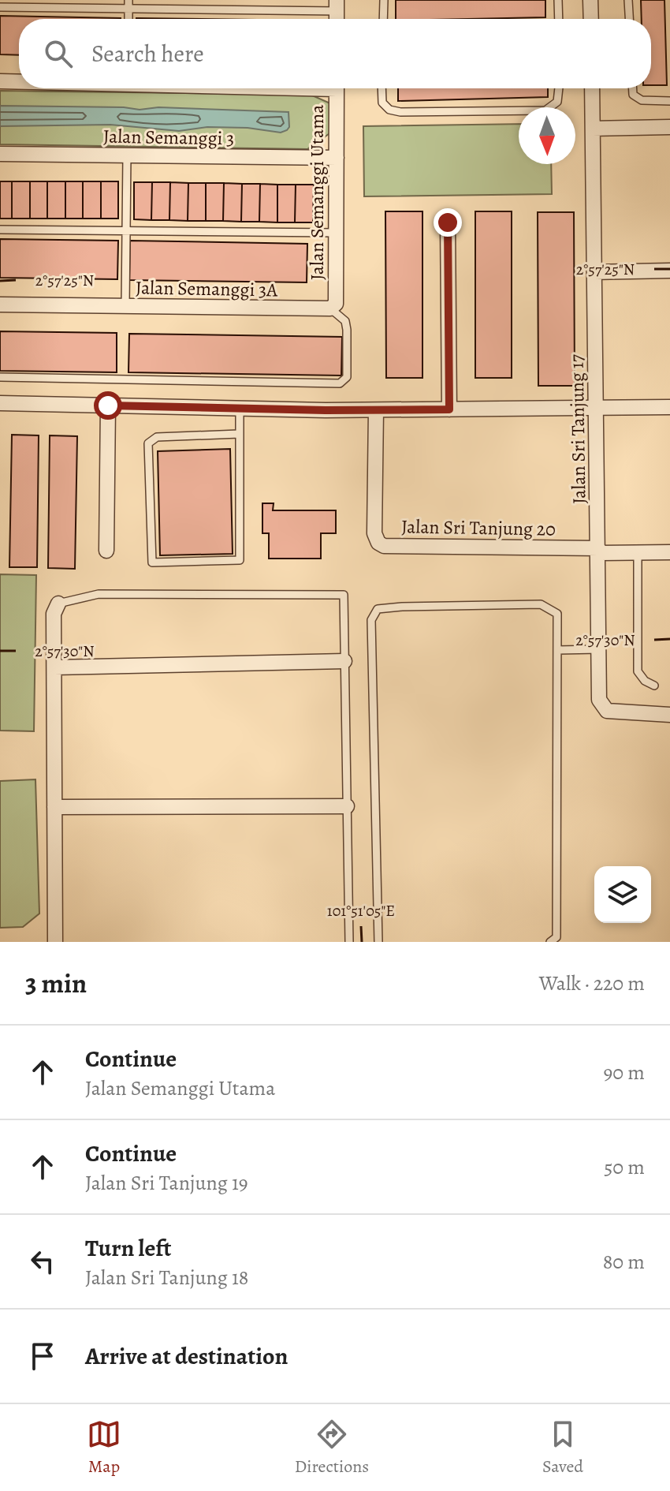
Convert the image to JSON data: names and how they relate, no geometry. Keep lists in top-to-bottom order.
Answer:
{
  "streets": {
    "street": [
      "Jalan Semanggi 3",
      "Jalan Semanggi Utama",
      "Jalan Semanggi 3A",
      "Jalan Sri Tanjung 17",
      "Jalan Sri Tanjung 20"
    ]
  },
  "crossings": [
    ["Jalan Semanggi 3", "Jalan Semanggi Utama"],
    ["Jalan Semanggi Utama", "Jalan Semanggi 3A"],
    ["Jalan Sri Tanjung 17", "Jalan Sri Tanjung 20"]
  ],
  "north": "bottom",
  "page": {
    "search": "Search here",
    "heading": ["3 min", "Walk · 220 m"],
    "list": [
      ["Continue", "Jalan Semanggi Utama", "90 m"],
      ["Continue", "Jalan Sri Tanjung 19", "50 m"],
      ["Turn left", "Jalan Sri Tanjung 18", "80 m"],
      "Arrive at destination"
    ],
    "nav": ["Map", "Directions", "Saved"]
  },
  "coordinates": ["2°57'25\"N", "2°57'30\"N", "101°51'05\"E"]
}
